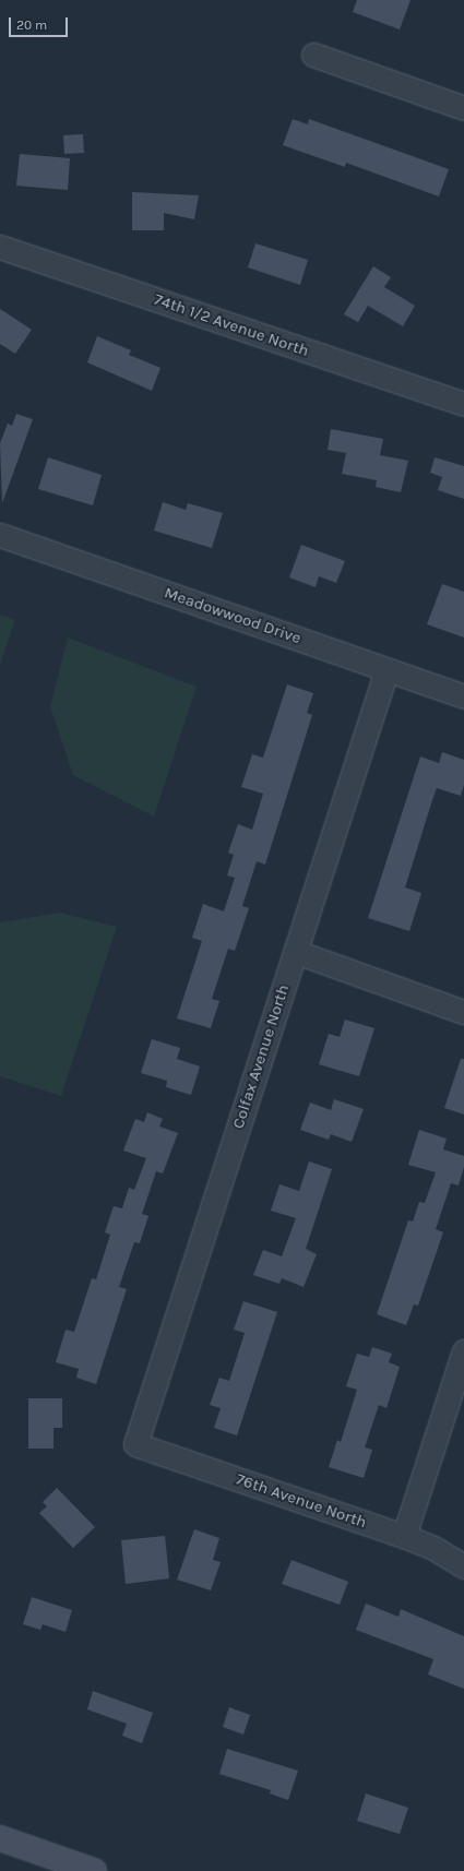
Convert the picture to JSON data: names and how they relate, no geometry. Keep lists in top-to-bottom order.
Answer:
{
  "streets": {
    "street": [
      "74th 1/2 Avenue North",
      "Meadowwood Drive",
      "Colfax Avenue North",
      "76th Avenue North"
    ]
  },
  "crossings": [
    ["Meadowwood Drive", "Colfax Avenue North"],
    ["Colfax Avenue North", "76th Avenue North"]
  ],
  "scale_bar": "20 m"
}
